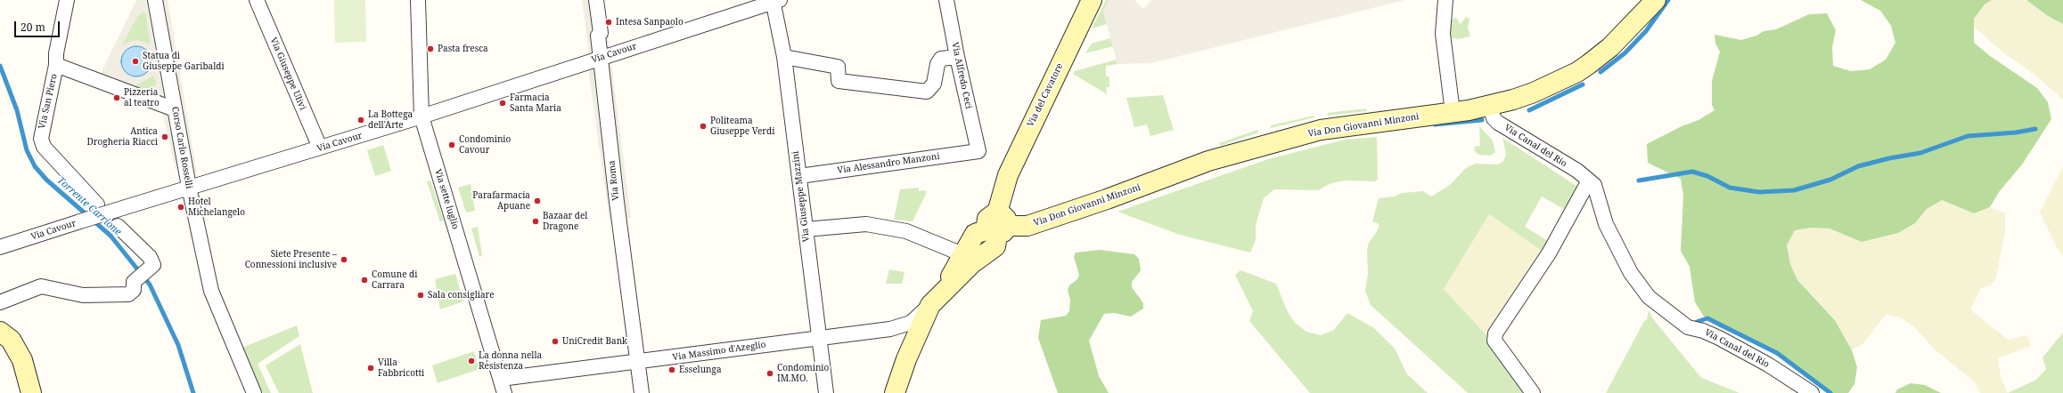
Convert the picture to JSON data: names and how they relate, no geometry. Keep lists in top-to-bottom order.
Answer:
{
  "streets": {
    "main road": ["Via del Cavatore", "Via Don Giovanni Minzoni"],
    "street": [
      "Via Cavour",
      "Via Giuseppe Ulivi",
      "Via Alfredo Ceci",
      "Via San Piero",
      "Via Canal del Rio",
      "Corso Carlo Rosselli",
      "Via Alessandro Manzoni",
      "Via Roma",
      "Via Giuseppe Mazzini",
      "Via sette luglio",
      "Via Massimo d'Azeglio"
    ]
  },
  "crossings": [
    ["Via Cavour", "Via Giuseppe Ulivi"],
    ["Via Cavour", "Corso Carlo Rosselli"],
    ["Via Cavour", "Via Roma"],
    ["Via Cavour", "Via Giuseppe Mazzini"],
    ["Via Cavour", "Via sette luglio"],
    ["Via Alfredo Ceci", "Via Alessandro Manzoni"],
    ["Via del Cavatore", "Via Don Giovanni Minzoni"],
    ["Via Don Giovanni Minzoni", "Via Canal del Rio"],
    ["Via Don Giovanni Minzoni", "Via Massimo d'Azeglio"],
    ["Via Alessandro Manzoni", "Via Giuseppe Mazzini"],
    ["Via Roma", "Via Massimo d'Azeglio"],
    ["Via Giuseppe Mazzini", "Via Massimo d'Azeglio"],
    ["Via sette luglio", "Via Massimo d'Azeglio"]
  ],
  "water": ["Torrente Carrione"],
  "places": [
    "Intesa Sanpaolo",
    "Pasta fresca",
    "Statua di Giuseppe Garibaldi",
    "Pizzeria al teatro",
    "Farmacia Santa Maria",
    "La Bottega dell'Arte",
    "Politeama Giuseppe Verdi",
    "Antica Drogheria Riacci",
    "Condominio Cavour",
    "Parafarmacia Apuane",
    "Hotel Michelangelo",
    "Bazaar del Dragone",
    "Siete Presente – Connessioni inclusive",
    "Comune di Carrara",
    "Sala consigliare",
    "UniCredit Bank",
    "La donna nella Resistenza",
    "Villa Fabbricotti",
    "Esselunga",
    "Condominio IM.MO."
  ],
  "scale_bar": "20 m"
}
